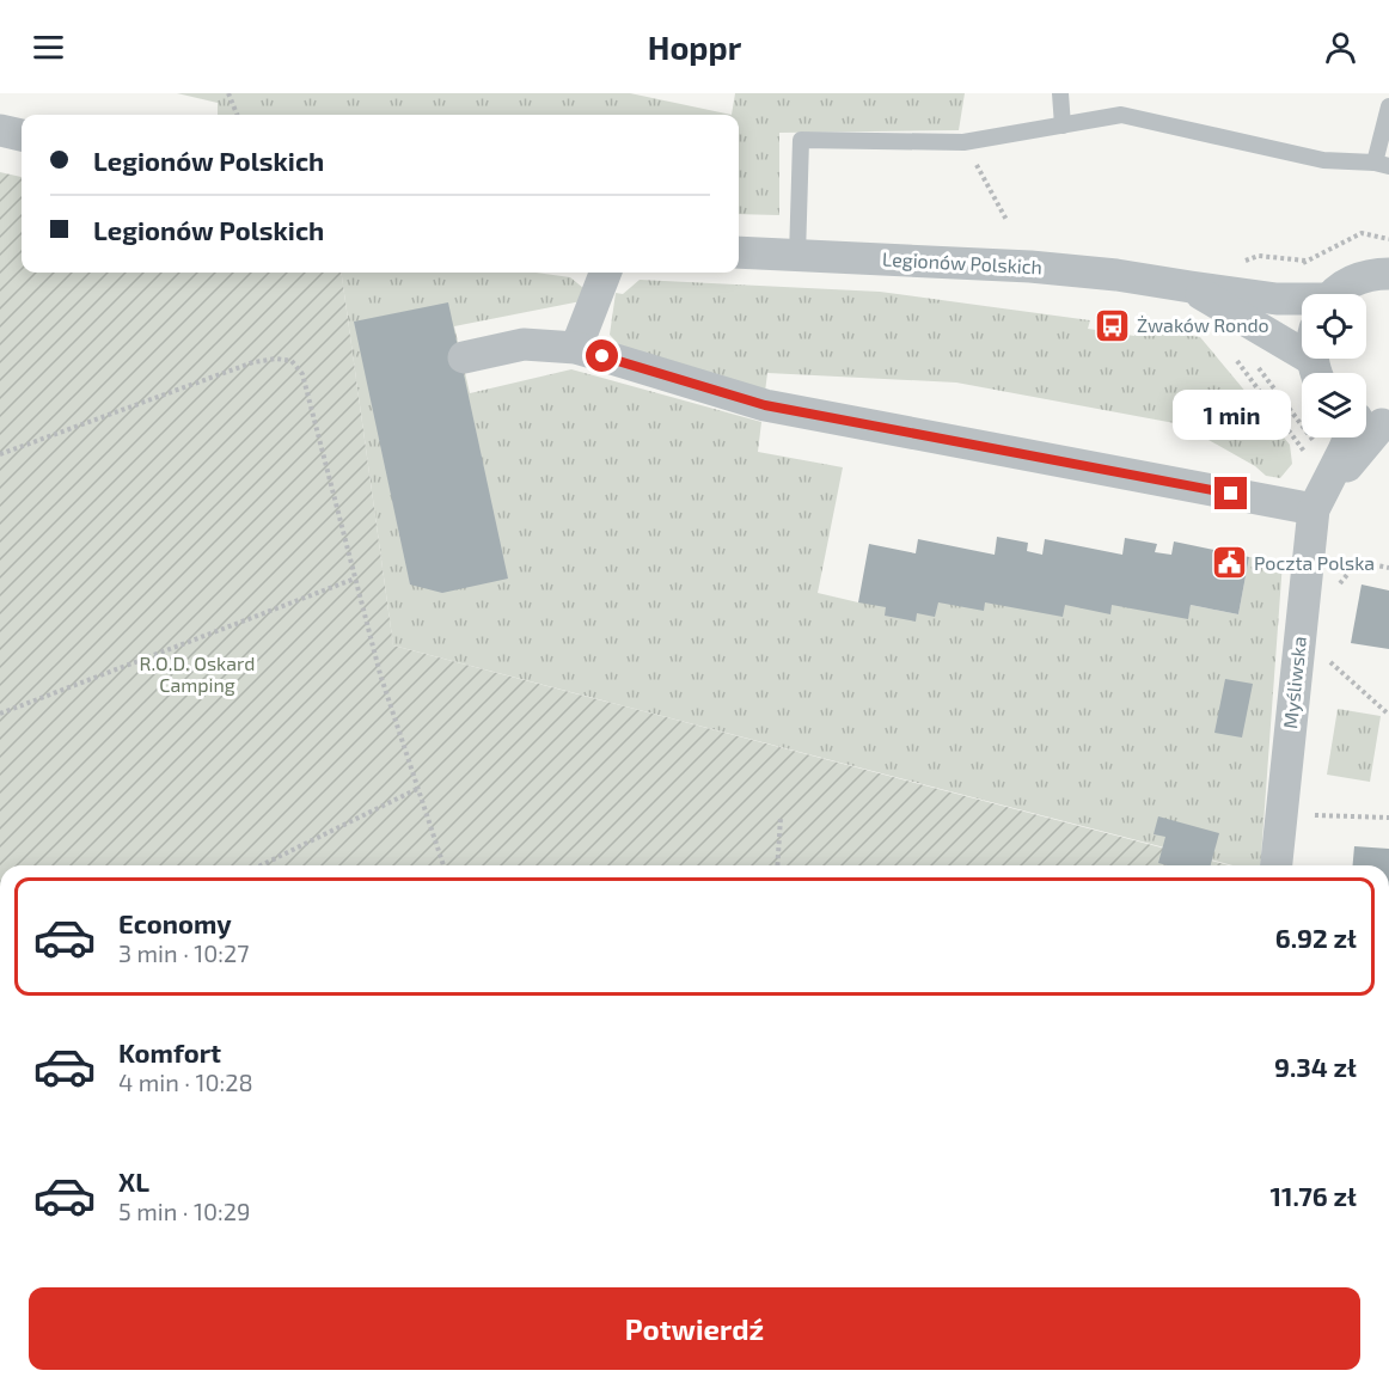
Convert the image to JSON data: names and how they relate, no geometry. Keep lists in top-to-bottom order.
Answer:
{
  "streets": {
    "street": ["Legionów Polskich", "Myśliwska"]
  },
  "parks": ["R.O.D. Oskard Camping"],
  "places": {
    "bus stop": ["Żwaków Rondo"],
    "public building": ["Poczta Polska"]
  },
  "page": {
    "header": "Hoppr",
    "banner": ["Legionów Polskich", "Legionów Polskich"],
    "bubble": "1 min",
    "list": [
      {
        "name": "Economy",
        "note": "3 min · 10:27",
        "value": "6.92 zł"
      },
      {
        "name": "Komfort",
        "note": "4 min · 10:28",
        "value": "9.34 zł"
      },
      {
        "name": "XL",
        "note": "5 min · 10:29",
        "value": "11.76 zł"
      }
    ],
    "buttons": "Potwierdź"
  }
}
